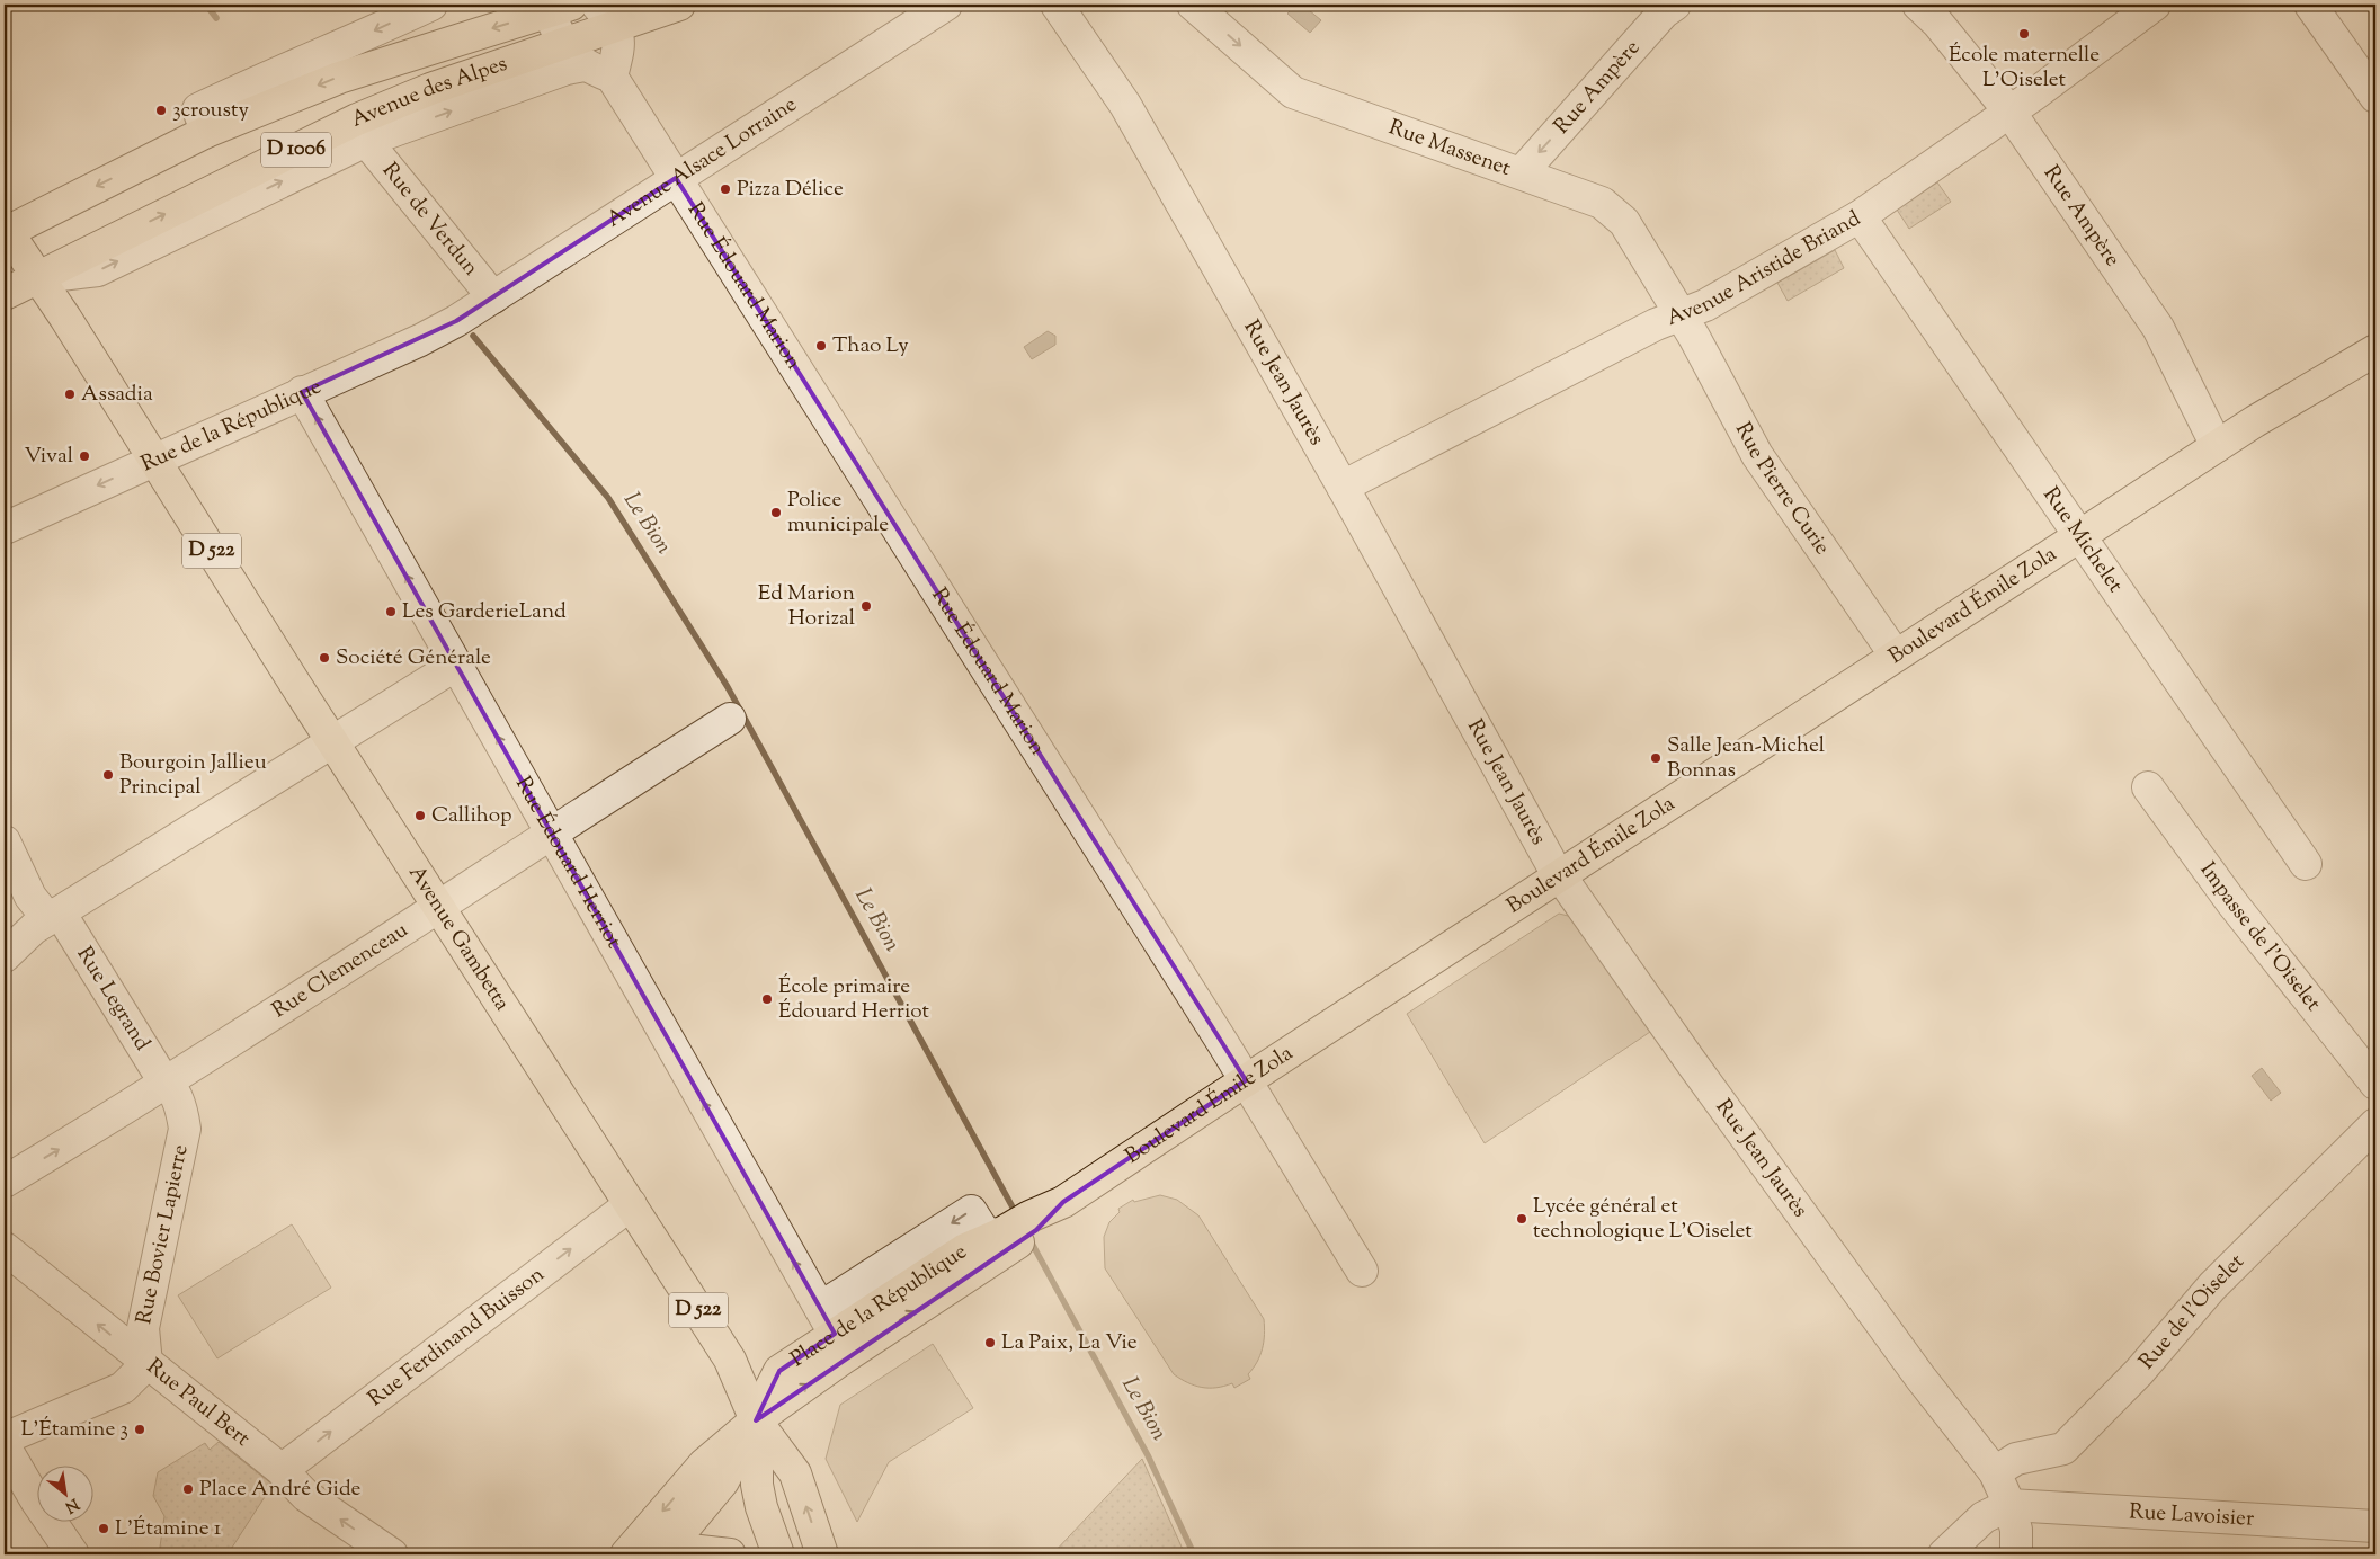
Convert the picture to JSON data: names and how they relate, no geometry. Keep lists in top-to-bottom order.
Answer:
{
  "streets": {
    "main road": [
      "Avenue des Alpes",
      "D 1006",
      "D 522",
      "Boulevard Émile Zola",
      "Avenue Gambetta",
      "Place de la République"
    ],
    "street": [
      "Rue Ampère",
      "Rue Massenet",
      "Avenue Alsace Lorraine",
      "Rue de Verdun",
      "Avenue Aristide Briand",
      "Rue Édouard Marion",
      "Rue Jean Jaurès",
      "Rue de la République",
      "Rue Pierre Curie",
      "Rue Michelet",
      "Rue Édouard Herriot",
      "Impasse de l'Oiselet",
      "Rue Clemenceau",
      "Rue Legrand",
      "Rue Bovier Lapierre",
      "Rue de l'Oiselet",
      "Rue Ferdinand Buisson",
      "Rue Paul Bert",
      "Rue Lavoisier"
    ]
  },
  "crossings": [
    ["Rue Ampère", "Rue Massenet"],
    ["Rue Ampère", "Avenue Aristide Briand"],
    ["Rue Ampère", "Boulevard Émile Zola"],
    ["Avenue des Alpes", "Rue de Verdun"],
    ["Avenue des Alpes", "Rue Édouard Marion"],
    ["Avenue des Alpes", "D 522"],
    ["Rue Massenet", "Avenue Aristide Briand"],
    ["Rue Massenet", "Rue Pierre Curie"],
    ["Avenue Alsace Lorraine", "Rue de Verdun"],
    ["Avenue Alsace Lorraine", "Rue Édouard Marion"],
    ["Avenue Alsace Lorraine", "Rue de la République"],
    ["Avenue Aristide Briand", "Rue Jean Jaurès"],
    ["Avenue Aristide Briand", "Rue Pierre Curie"],
    ["Avenue Aristide Briand", "Rue Michelet"],
    ["Rue Édouard Marion", "Boulevard Émile Zola"],
    ["Rue Jean Jaurès", "Boulevard Émile Zola"],
    ["Rue Jean Jaurès", "Rue de l'Oiselet"],
    ["Rue Jean Jaurès", "Rue Lavoisier"],
    ["Rue de la République", "D 522"],
    ["Rue de la République", "Rue Édouard Herriot"],
    ["Rue de la République", "Avenue Gambetta"],
    ["Rue Pierre Curie", "Boulevard Émile Zola"],
    ["Rue Michelet", "Boulevard Émile Zola"],
    ["D 522", "Avenue Gambetta"],
    ["D 522", "Place de la République"],
    ["Boulevard Émile Zola", "Place de la République"],
    ["Rue Édouard Herriot", "Rue Clemenceau"],
    ["Rue Édouard Herriot", "Place de la République"],
    ["Avenue Gambetta", "Rue Clemenceau"],
    ["Avenue Gambetta", "Place de la République"],
    ["Avenue Gambetta", "Rue Ferdinand Buisson"],
    ["Rue Clemenceau", "Rue Legrand"],
    ["Rue Clemenceau", "Rue Bovier Lapierre"],
    ["Rue Legrand", "Rue Bovier Lapierre"],
    ["Rue Bovier Lapierre", "Rue Paul Bert"],
    ["Rue Ferdinand Buisson", "Rue Paul Bert"]
  ],
  "one_way": [
    "Rue Massenet",
    "Rue Édouard Herriot",
    "Rue Ferdinand Buisson",
    "Rue Paul Bert"
  ],
  "water": ["Le Bion"],
  "places": [
    "École maternelle L'Oiselet",
    "3crousty",
    "Pizza Délice",
    "Thao Ly",
    "Assadia",
    "Vival",
    "Police municipale",
    "Ed Marion Horizal",
    "Les GarderieLand",
    "Société Générale",
    "Salle Jean-Michel Bonnas",
    "Bourgoin Jallieu Principal",
    "Callihop",
    "École primaire Édouard Herriot",
    "Lycée général et technologique L'Oiselet",
    "La Paix, La Vie",
    "L'Étamine 3",
    "Place André Gide",
    "L'Étamine 1"
  ],
  "north": "bottom right"
}
